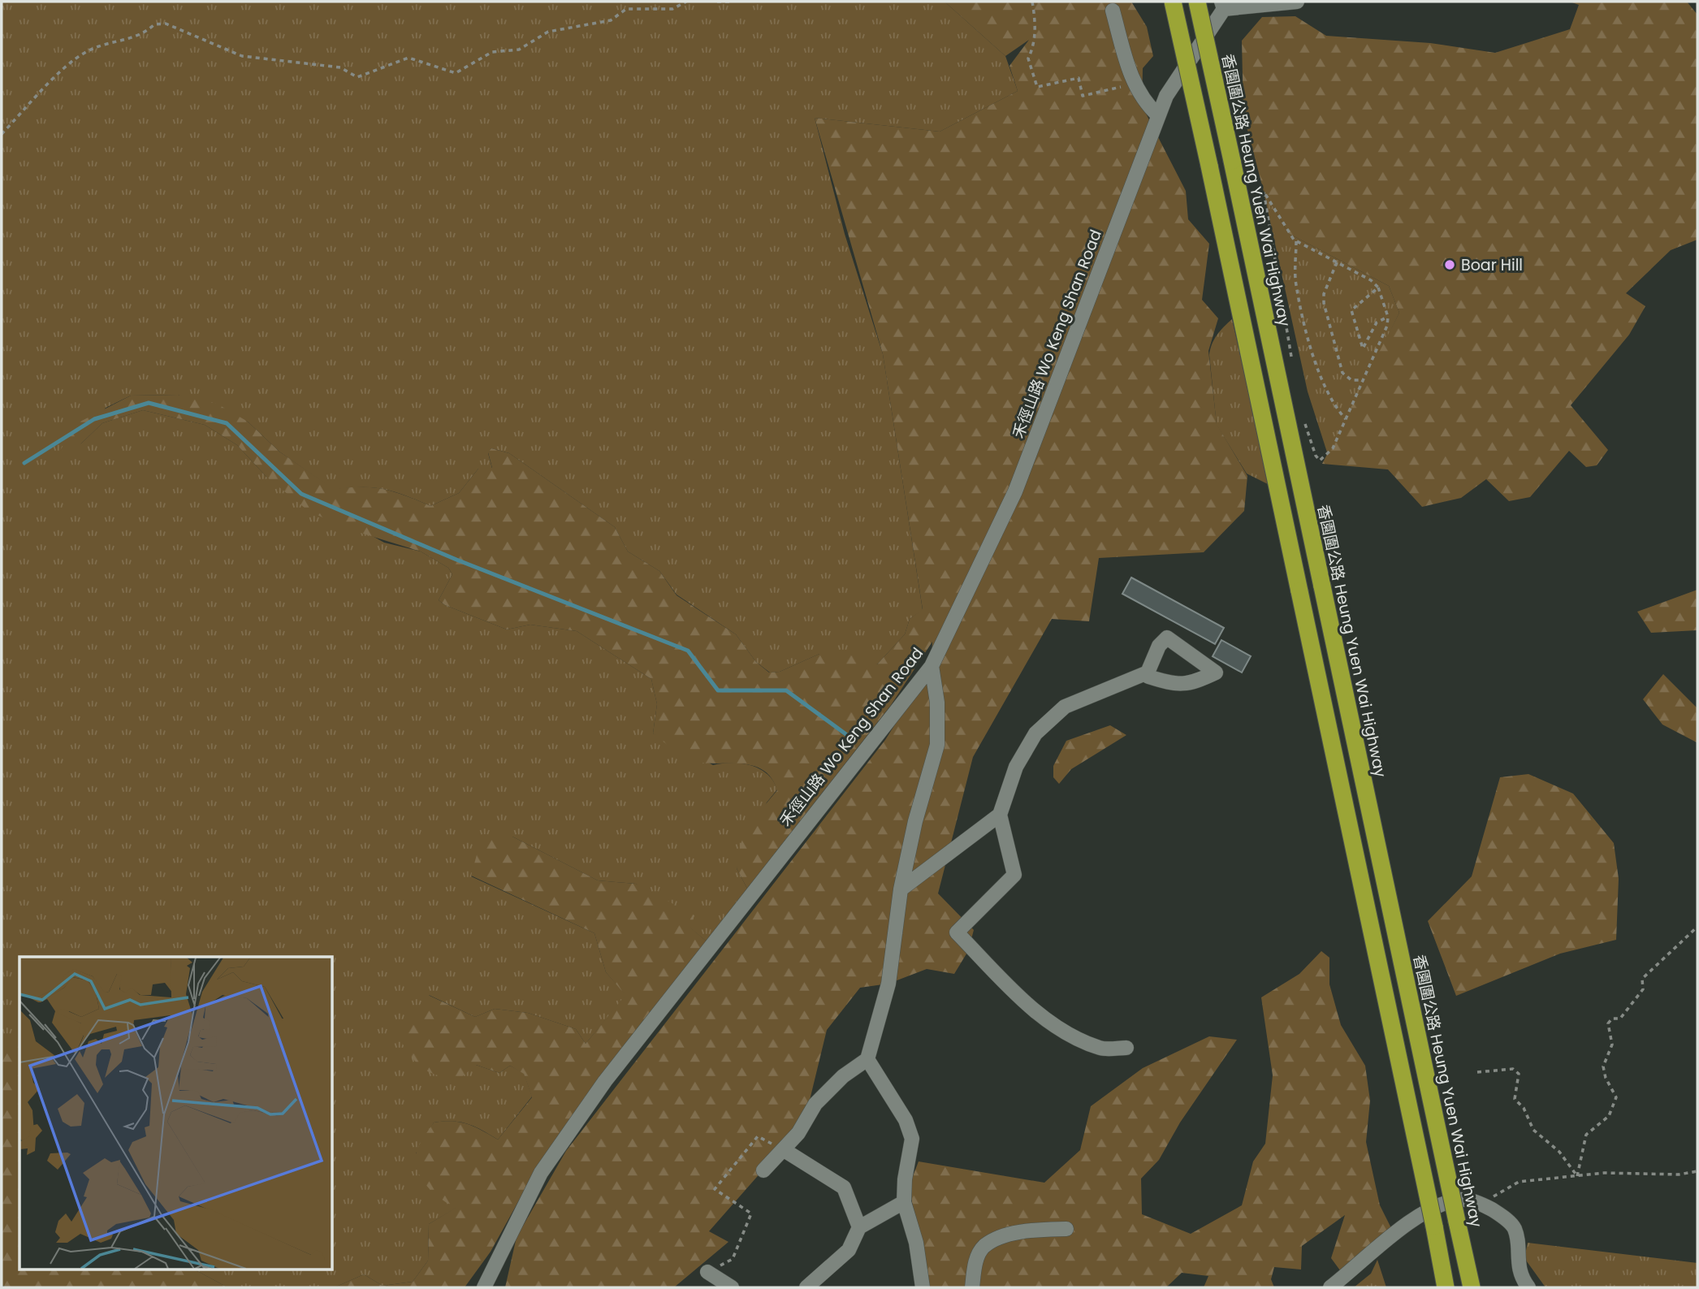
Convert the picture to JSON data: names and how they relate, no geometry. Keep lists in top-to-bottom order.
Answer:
{
  "streets": {
    "highway": ["香園圍公路 Heung Yuen Wai Highway"],
    "street": ["禾徑山路 Wo Keng Shan Road"]
  },
  "places": ["Boar Hill"]
}
